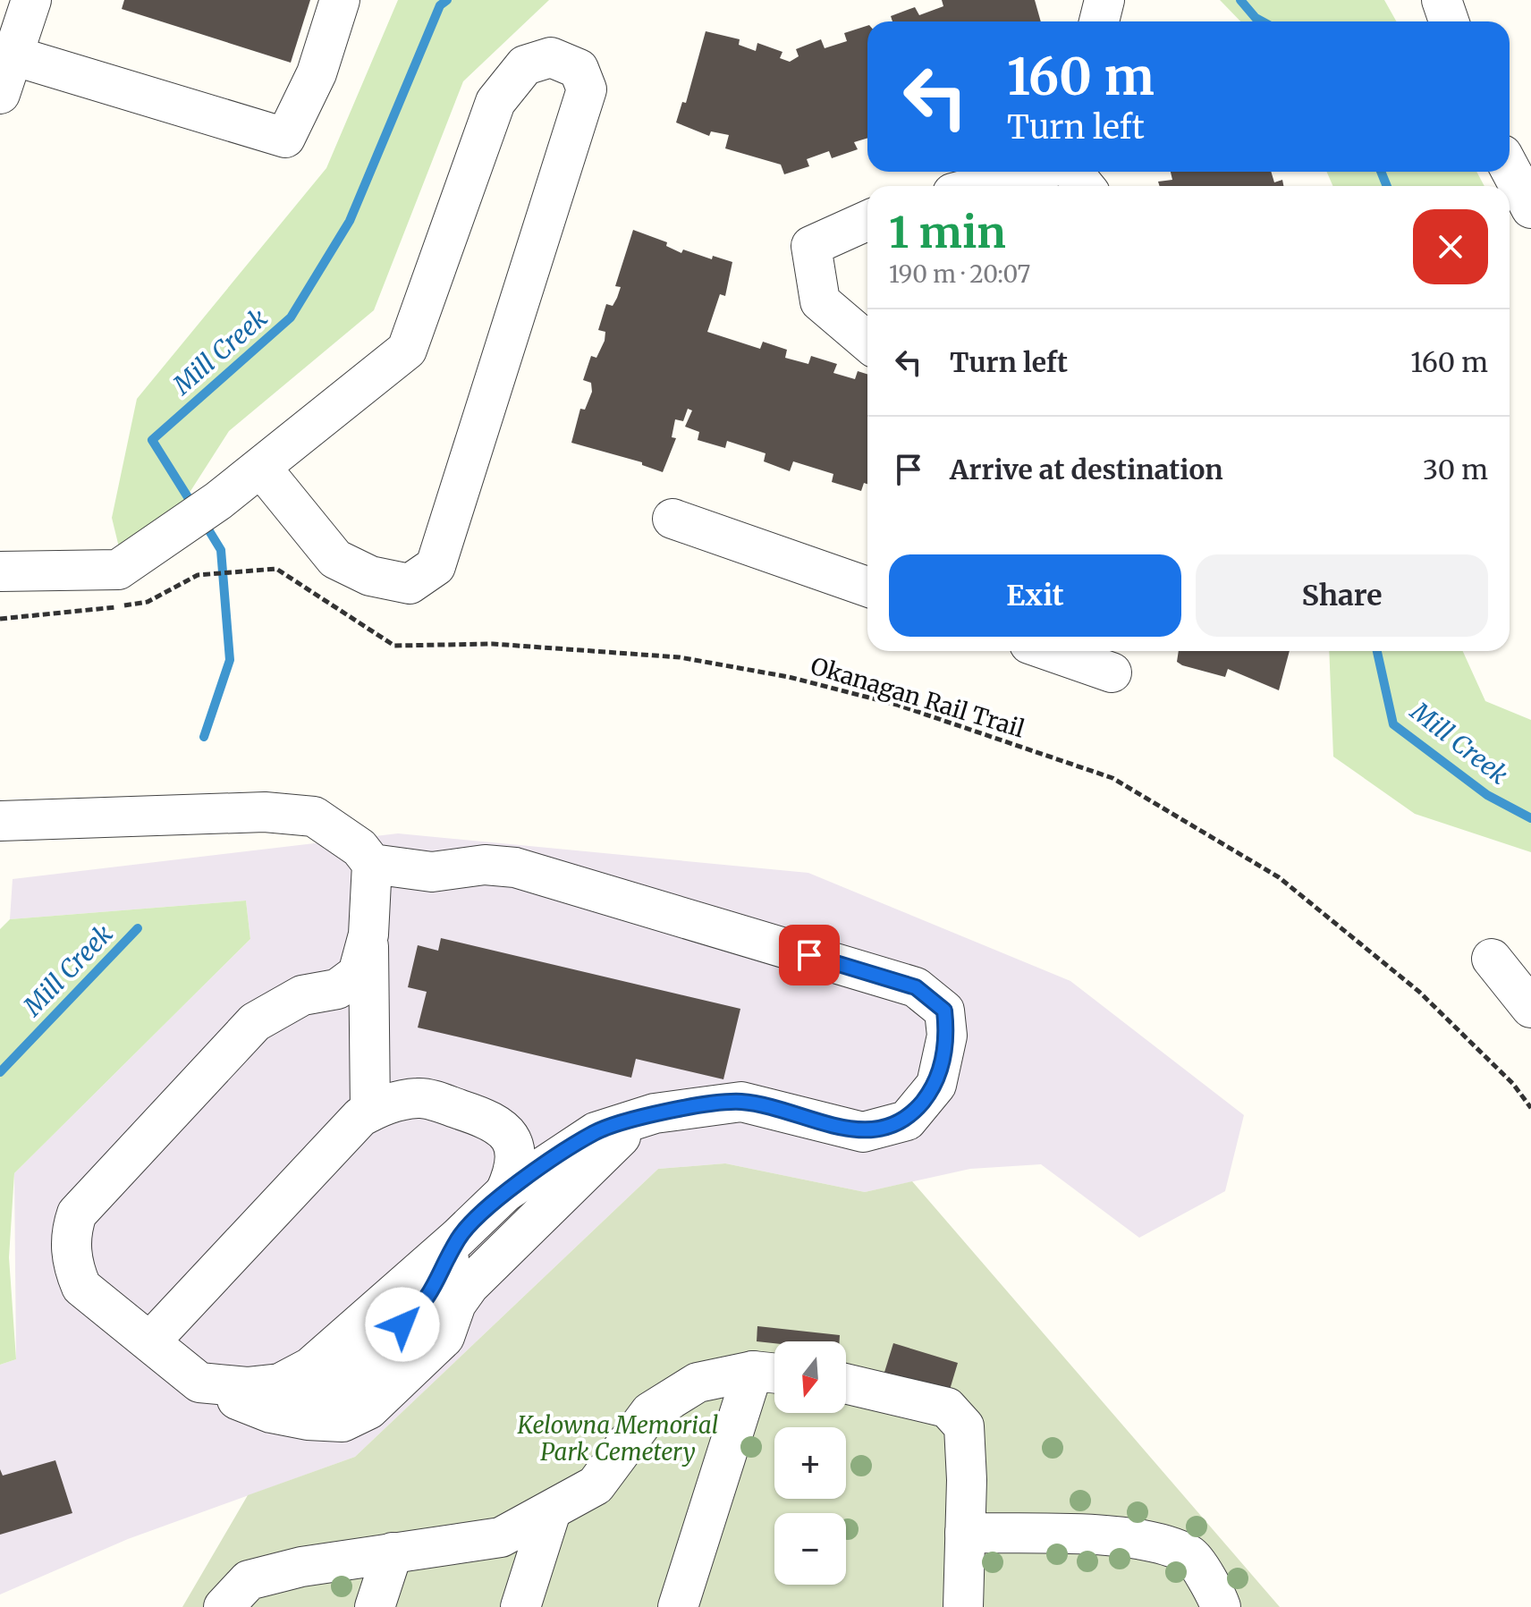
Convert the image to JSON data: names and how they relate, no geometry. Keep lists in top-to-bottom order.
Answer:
{
  "streets": {
    "path": ["Okanagan Rail Trail"]
  },
  "water": ["Mill Creek"],
  "parks": ["Kelowna Memorial Park Cemetery"],
  "north": "bottom",
  "page": {
    "turn": ["160 m", "Turn left"],
    "heading": ["1 min", "190 m · 20:07"],
    "list": [
      {
        "name": "Turn left",
        "value": "160 m"
      },
      {
        "name": "Arrive at destination",
        "value": "30 m"
      }
    ],
    "buttons": ["Exit", "Share"],
    "map_buttons": ["+", "−"]
  }
}
